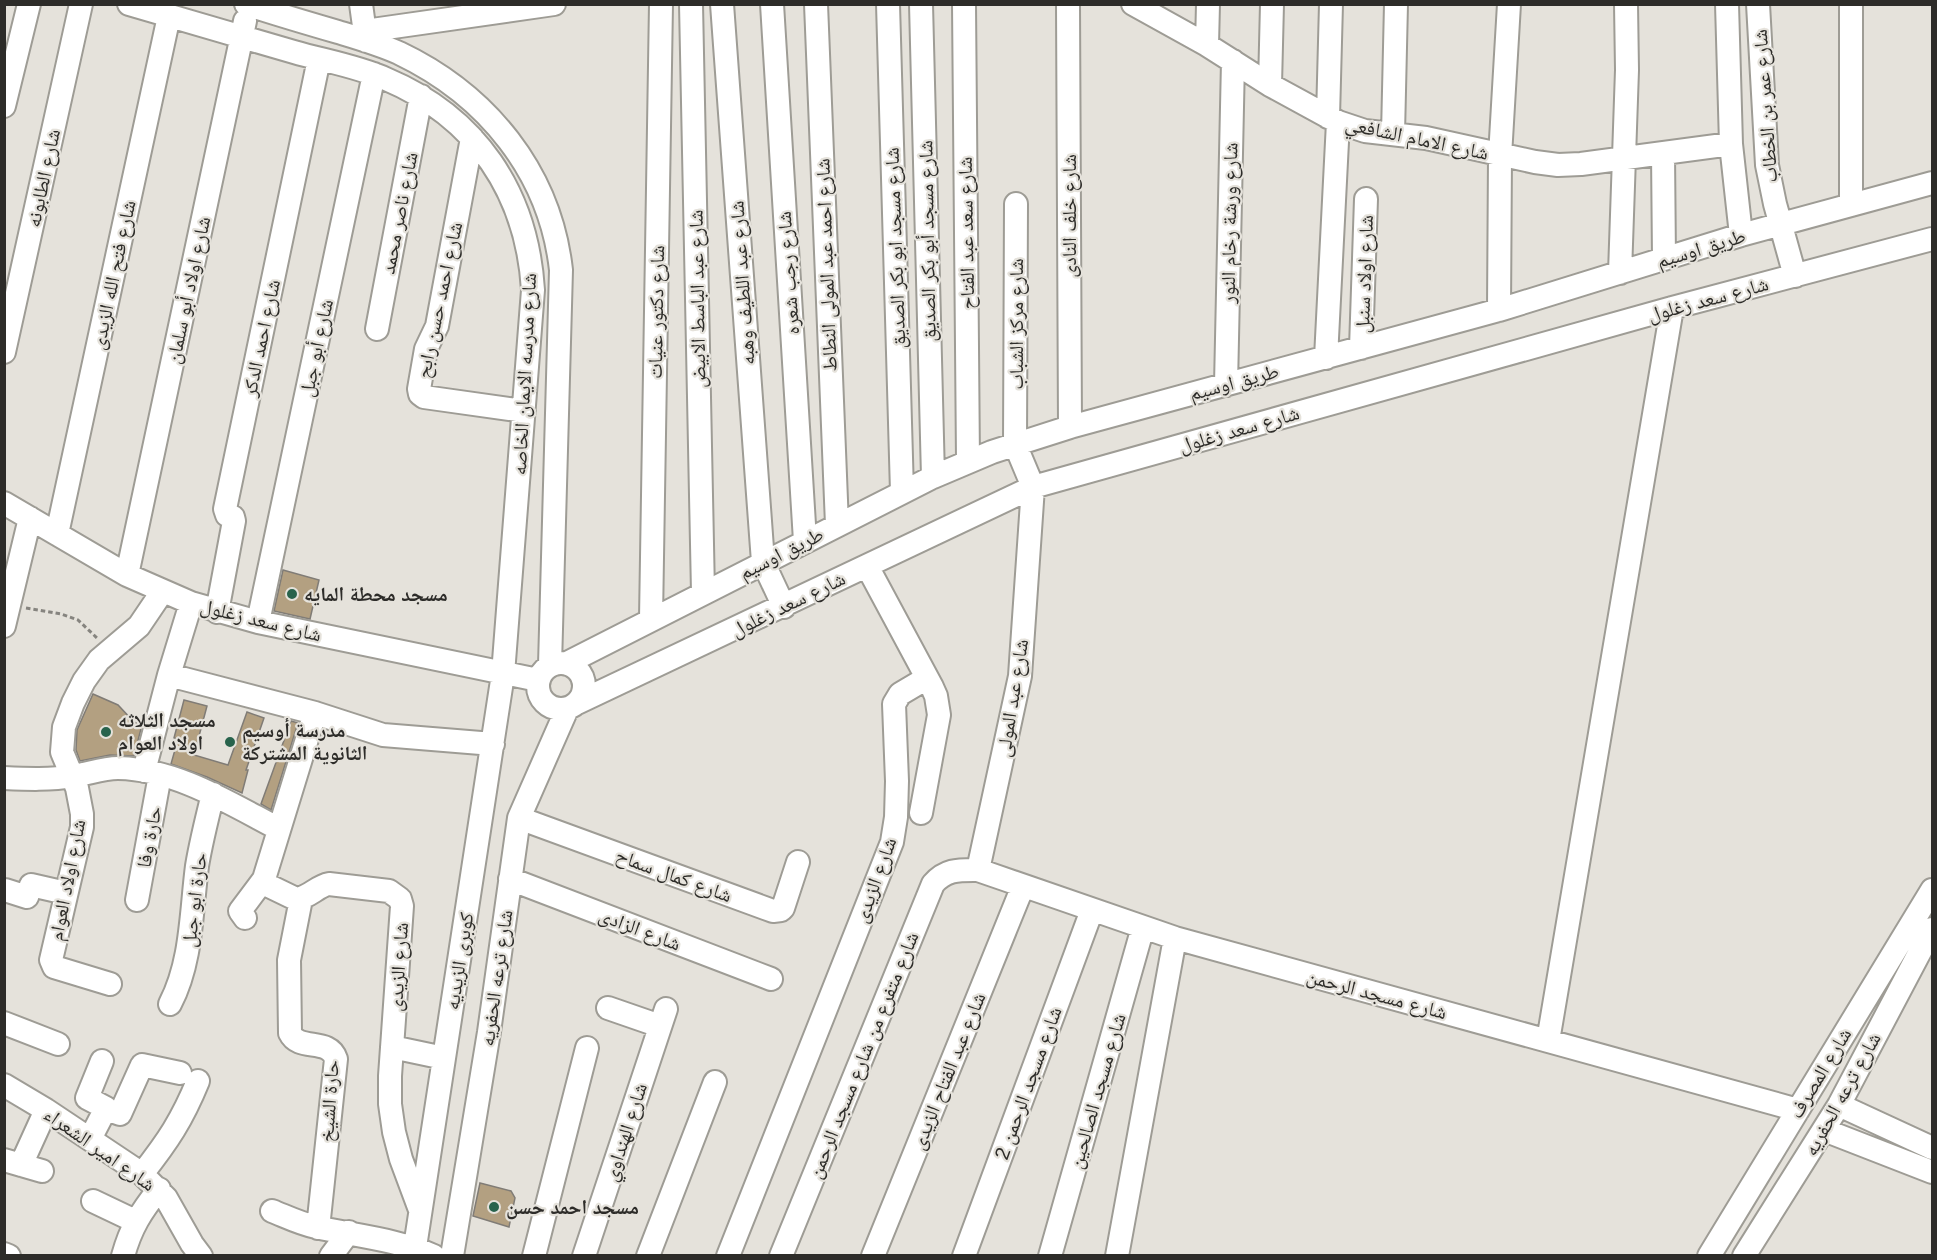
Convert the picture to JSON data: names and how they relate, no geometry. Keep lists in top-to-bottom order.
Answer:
{
  "streets": {
    "street": [
      "شارع عمر بن الخطاب",
      "شارع الامام الشافعي",
      "شارع الطابونه",
      "شارع ناصر محمد",
      "شارع خلف النادى",
      "شارع ورشة رخام النور",
      "شارع سعد عبد الفتاح",
      "شارع مسجد أبو بكر الصديق",
      "شارع مسجد ابو بكر الصديق",
      "طريق اوسيم",
      "شارع احمد عبد المولى النطاط",
      "شارع رجب شعره",
      "شارع اولاد سنبل",
      "شارع فتح الله الزيدى",
      "شارع عبد اللطيف وهبه",
      "شارع اولاد أبو سلمان",
      "شارع عبد الباسط الابيض",
      "شارع سعد زغلول",
      "شارع احمد حسن رابح",
      "شارع دكتور عنيات",
      "شارع مركز الشباب",
      "شارع احمد الدكر",
      "شارع أبو جبل",
      "شارع مدرسه الايمان الخاصه",
      "شارع عبد المولى",
      "حارة وفا",
      "شارع كمال سماح",
      "شارع اولاد العوام",
      "شارع الزيدى",
      "حارة ابو جبل",
      "شارع الزادى",
      "كوبرى الزيديه",
      "شارع ترعه الحفريه",
      "شارع مسجد الرحمن",
      "شارع متفرع من شارع مسجد الرحمن",
      "شارع عبد الفتاح الزيدى",
      "شارع المصرف",
      "شارع مسجد الرحمن 2",
      "شارع مسجد الصالحين",
      "حارة الشيخ",
      "شارع الهنداوي",
      "شارع امير الشعراء"
    ]
  },
  "crossings": [
    ["شارع عمر بن الخطاب", "شارع الامام الشافعي"],
    ["شارع عمر بن الخطاب", "طريق اوسيم"],
    ["شارع عمر بن الخطاب", "شارع سعد زغلول"],
    ["شارع الامام الشافعي", "شارع ورشة رخام النور"],
    ["شارع ناصر محمد", "شارع مدرسه الايمان الخاصه"],
    ["شارع خلف النادى", "طريق اوسيم"],
    ["شارع ورشة رخام النور", "طريق اوسيم"],
    ["شارع سعد عبد الفتاح", "طريق اوسيم"],
    ["شارع مسجد أبو بكر الصديق", "طريق اوسيم"],
    ["شارع مسجد ابو بكر الصديق", "طريق اوسيم"],
    ["طريق اوسيم", "شارع احمد عبد المولى النطاط"],
    ["طريق اوسيم", "شارع رجب شعره"],
    ["طريق اوسيم", "شارع اولاد سنبل"],
    ["طريق اوسيم", "شارع عبد اللطيف وهبه"],
    ["طريق اوسيم", "شارع عبد الباسط الابيض"],
    ["طريق اوسيم", "شارع سعد زغلول"],
    ["طريق اوسيم", "شارع دكتور عنيات"],
    ["طريق اوسيم", "شارع مركز الشباب"],
    ["طريق اوسيم", "شارع مدرسه الايمان الخاصه"],
    ["طريق اوسيم", "شارع ترعه الحفريه"],
    ["شارع فتح الله الزيدى", "شارع سعد زغلول"],
    ["شارع فتح الله الزيدى", "شارع مدرسه الايمان الخاصه"],
    ["شارع اولاد أبو سلمان", "شارع سعد زغلول"],
    ["شارع اولاد أبو سلمان", "شارع مدرسه الايمان الخاصه"],
    ["شارع سعد زغلول", "شارع احمد الدكر"],
    ["شارع سعد زغلول", "شارع أبو جبل"],
    ["شارع سعد زغلول", "شارع مدرسه الايمان الخاصه"],
    ["شارع سعد زغلول", "شارع عبد المولى"],
    ["شارع سعد زغلول", "حارة وفا"],
    ["شارع سعد زغلول", "شارع اولاد العوام"],
    ["شارع سعد زغلول", "كوبرى الزيديه"],
    ["شارع سعد زغلول", "شارع ترعه الحفريه"],
    ["شارع احمد حسن رابح", "شارع مدرسه الايمان الخاصه"],
    ["شارع احمد الدكر", "شارع مدرسه الايمان الخاصه"],
    ["شارع أبو جبل", "شارع مدرسه الايمان الخاصه"],
    ["شارع مدرسه الايمان الخاصه", "كوبرى الزيديه"],
    ["شارع مدرسه الايمان الخاصه", "شارع ترعه الحفريه"],
    ["شارع عبد المولى", "شارع مسجد الرحمن"],
    ["شارع عبد المولى", "شارع متفرع من شارع مسجد الرحمن"],
    ["شارع كمال سماح", "شارع ترعه الحفريه"],
    ["شارع الزيدى", "كوبرى الزيديه"],
    ["شارع الزيدى", "حارة الشيخ"],
    ["شارع الزادى", "شارع ترعه الحفريه"],
    ["شارع مسجد الرحمن", "شارع متفرع من شارع مسجد الرحمن"],
    ["شارع مسجد الرحمن", "شارع عبد الفتاح الزيدى"],
    ["شارع مسجد الرحمن", "شارع المصرف"],
    ["شارع مسجد الرحمن", "شارع مسجد الرحمن 2"],
    ["شارع مسجد الرحمن", "شارع مسجد الصالحين"]
  ],
  "places": [
    "مسجد محطة المايه",
    "مسجد الثلاثه اولاد العوام",
    "مدرسة أوسيم الثانوية المشتركة",
    "مسجد احمد حسن"
  ]
}
